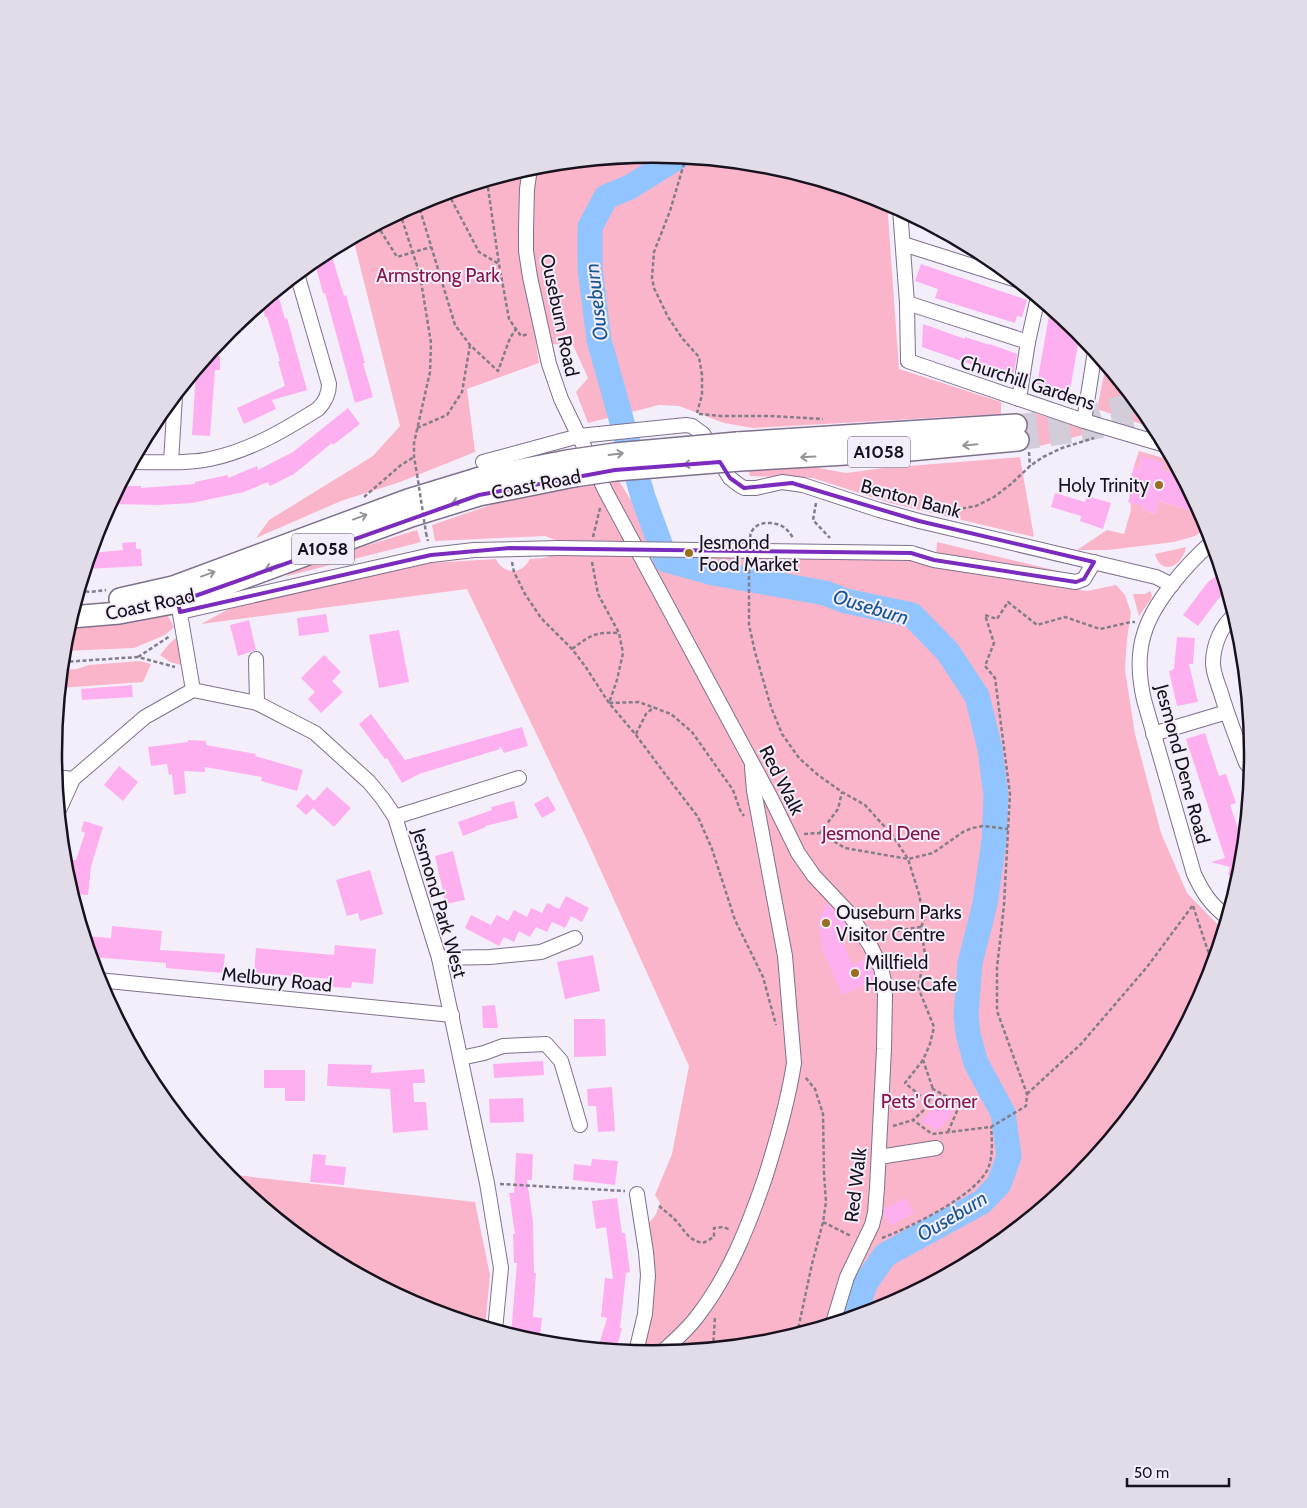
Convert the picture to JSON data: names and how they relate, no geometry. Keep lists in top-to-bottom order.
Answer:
{
  "streets": {
    "highway": ["A1058", "Coast Road"],
    "street": [
      "Ouseburn Road",
      "Churchill Gardens",
      "Benton Bank",
      "Jesmond Dene Road",
      "Red Walk",
      "Jesmond Park West",
      "Melbury Road"
    ]
  },
  "crossings": [
    ["Ouseburn Road", "Red Walk"],
    ["Benton Bank", "Jesmond Dene Road"],
    ["Jesmond Park West", "Melbury Road"]
  ],
  "water": ["Ouseburn"],
  "parks": ["Armstrong Park", "Jesmond Dene", "Pets' Corner"],
  "places": [
    "Holy Trinity",
    "Jesmond Food Market",
    "Ouseburn Parks Visitor Centre",
    "Millfield House Cafe"
  ],
  "scale_bar": "50 m"
}
